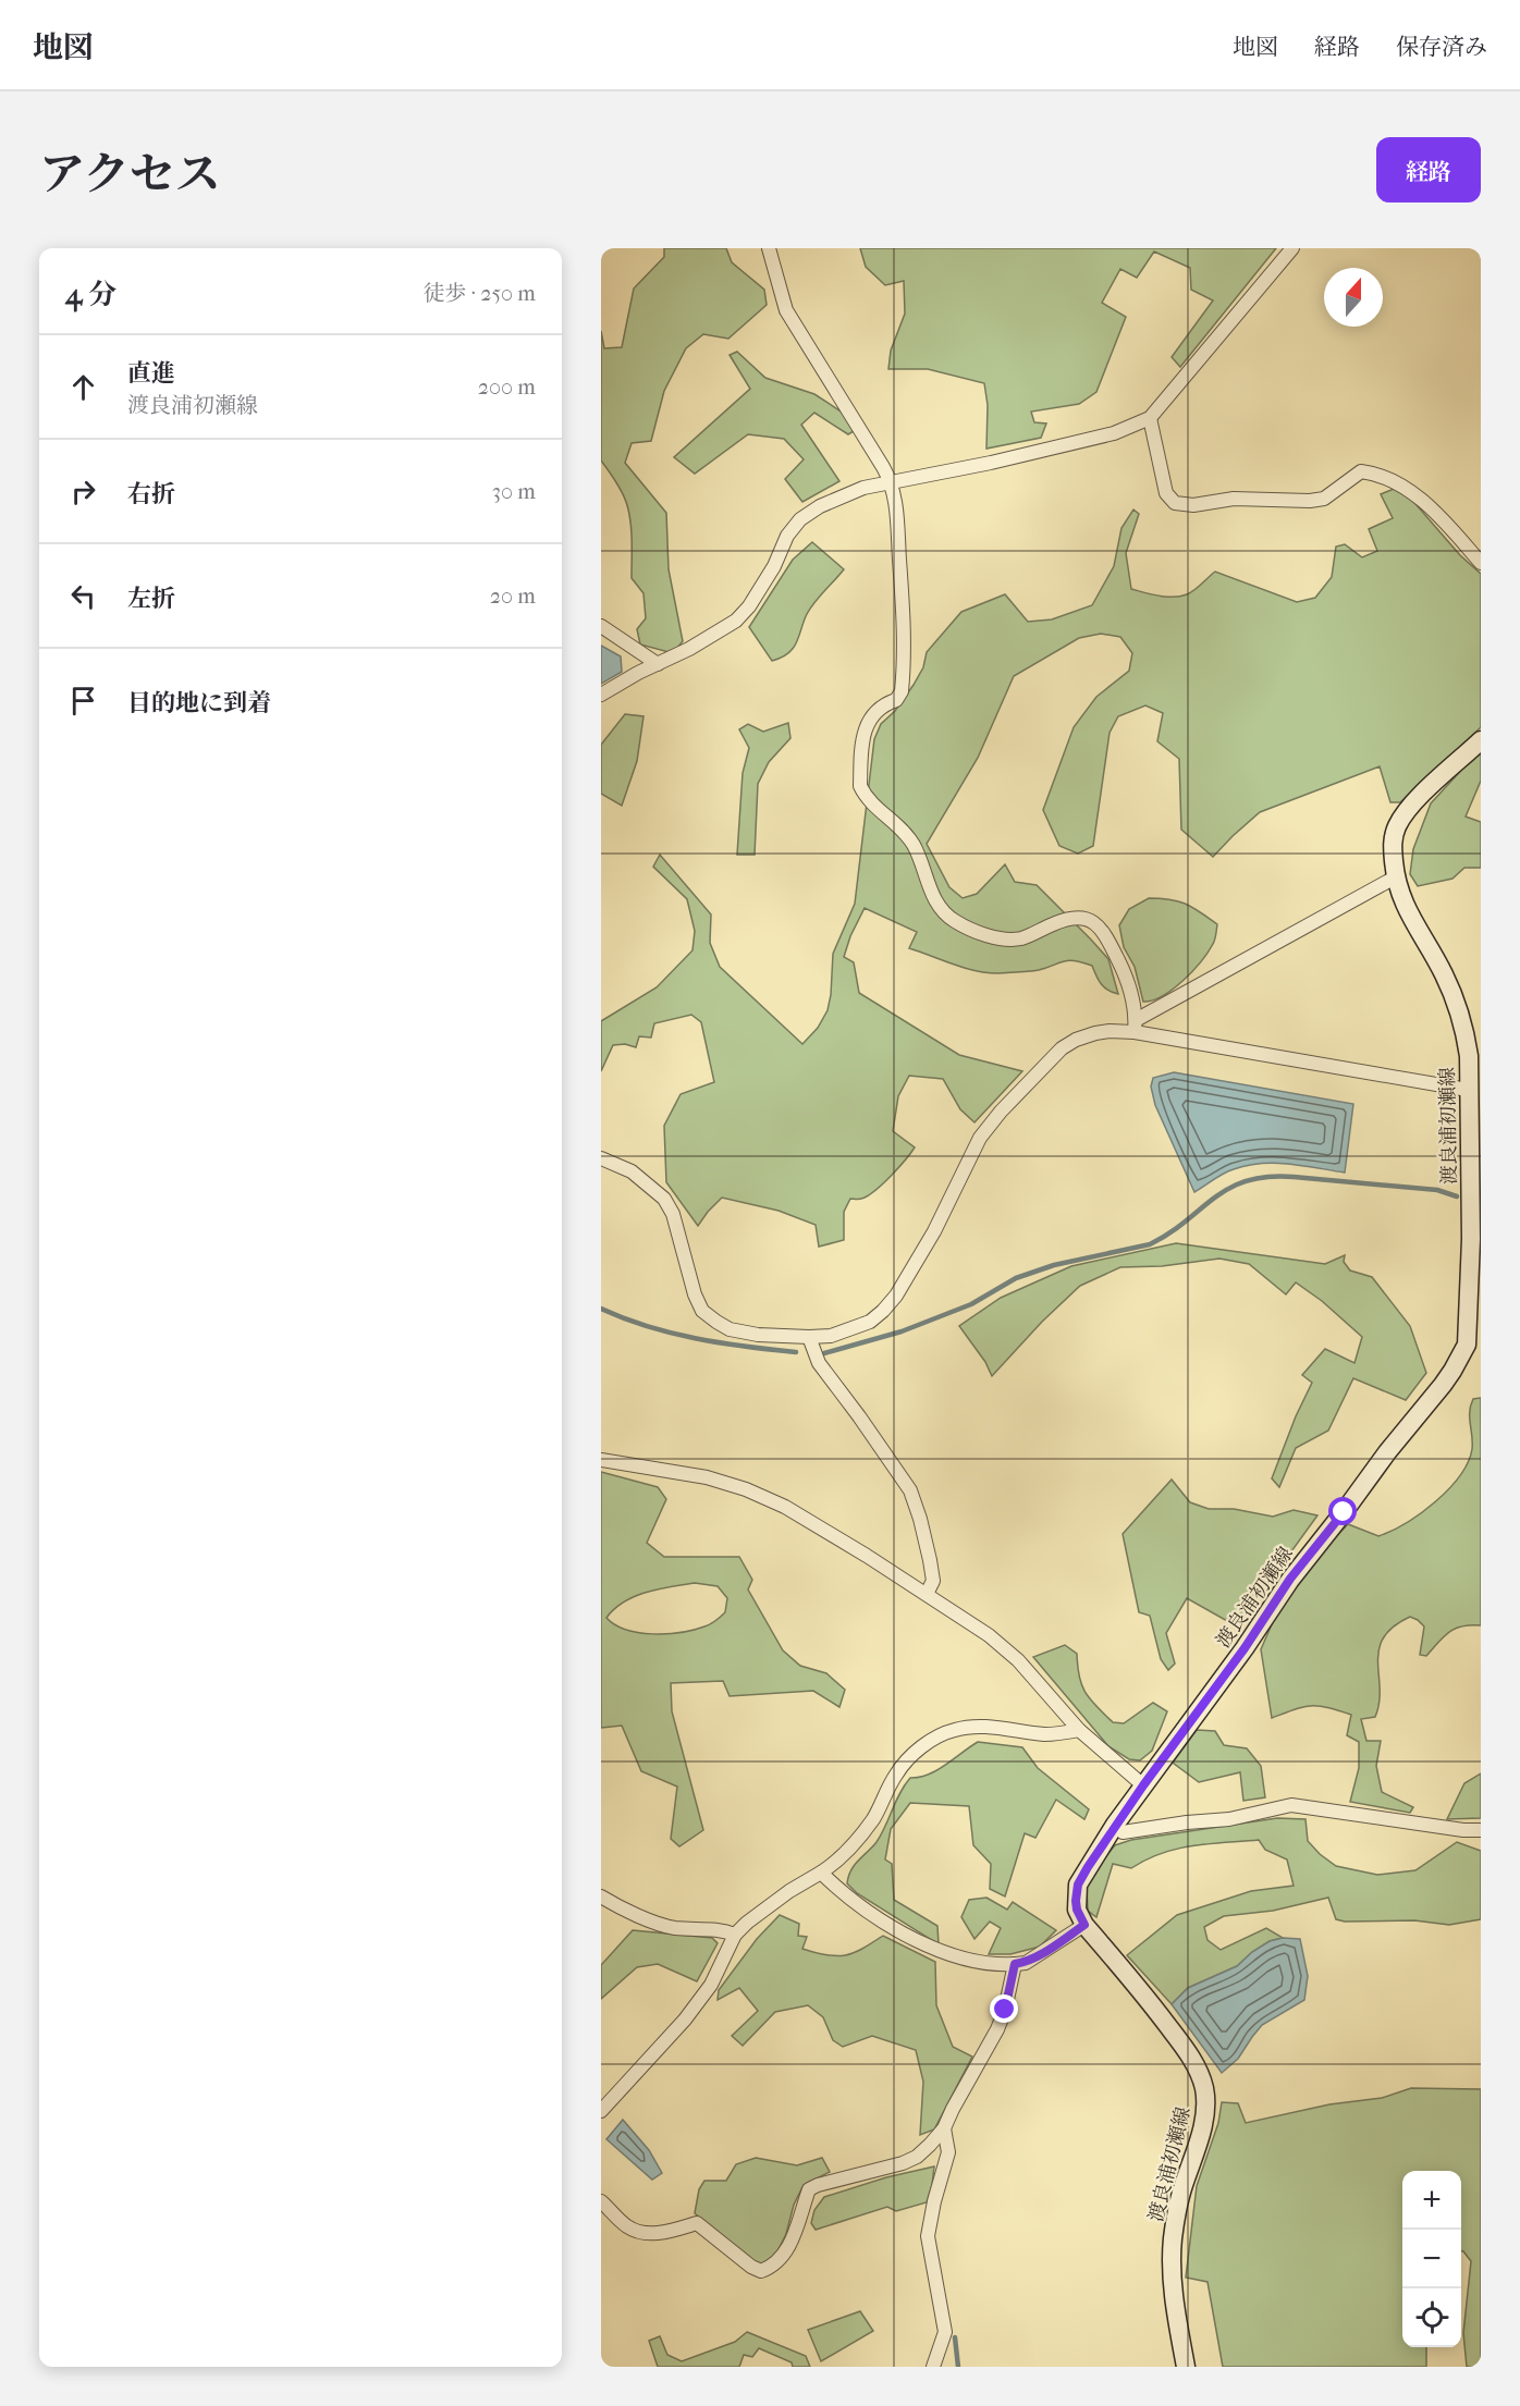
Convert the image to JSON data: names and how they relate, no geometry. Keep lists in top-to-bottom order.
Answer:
{
  "streets": {
    "main road": ["渡良浦初瀬線"]
  },
  "north": "top",
  "page": {
    "header": "地図",
    "nav": ["地図", "経路", "保存済み"],
    "title": "アクセス",
    "buttons": "経路",
    "heading": ["4 分", "徒歩 · 250 m"],
    "list": [
      ["直進", "渡良浦初瀬線", "200 m"],
      ["右折", "30 m"],
      ["左折", "20 m"],
      "目的地に到着"
    ],
    "map_buttons": ["+", "−"]
  }
}
